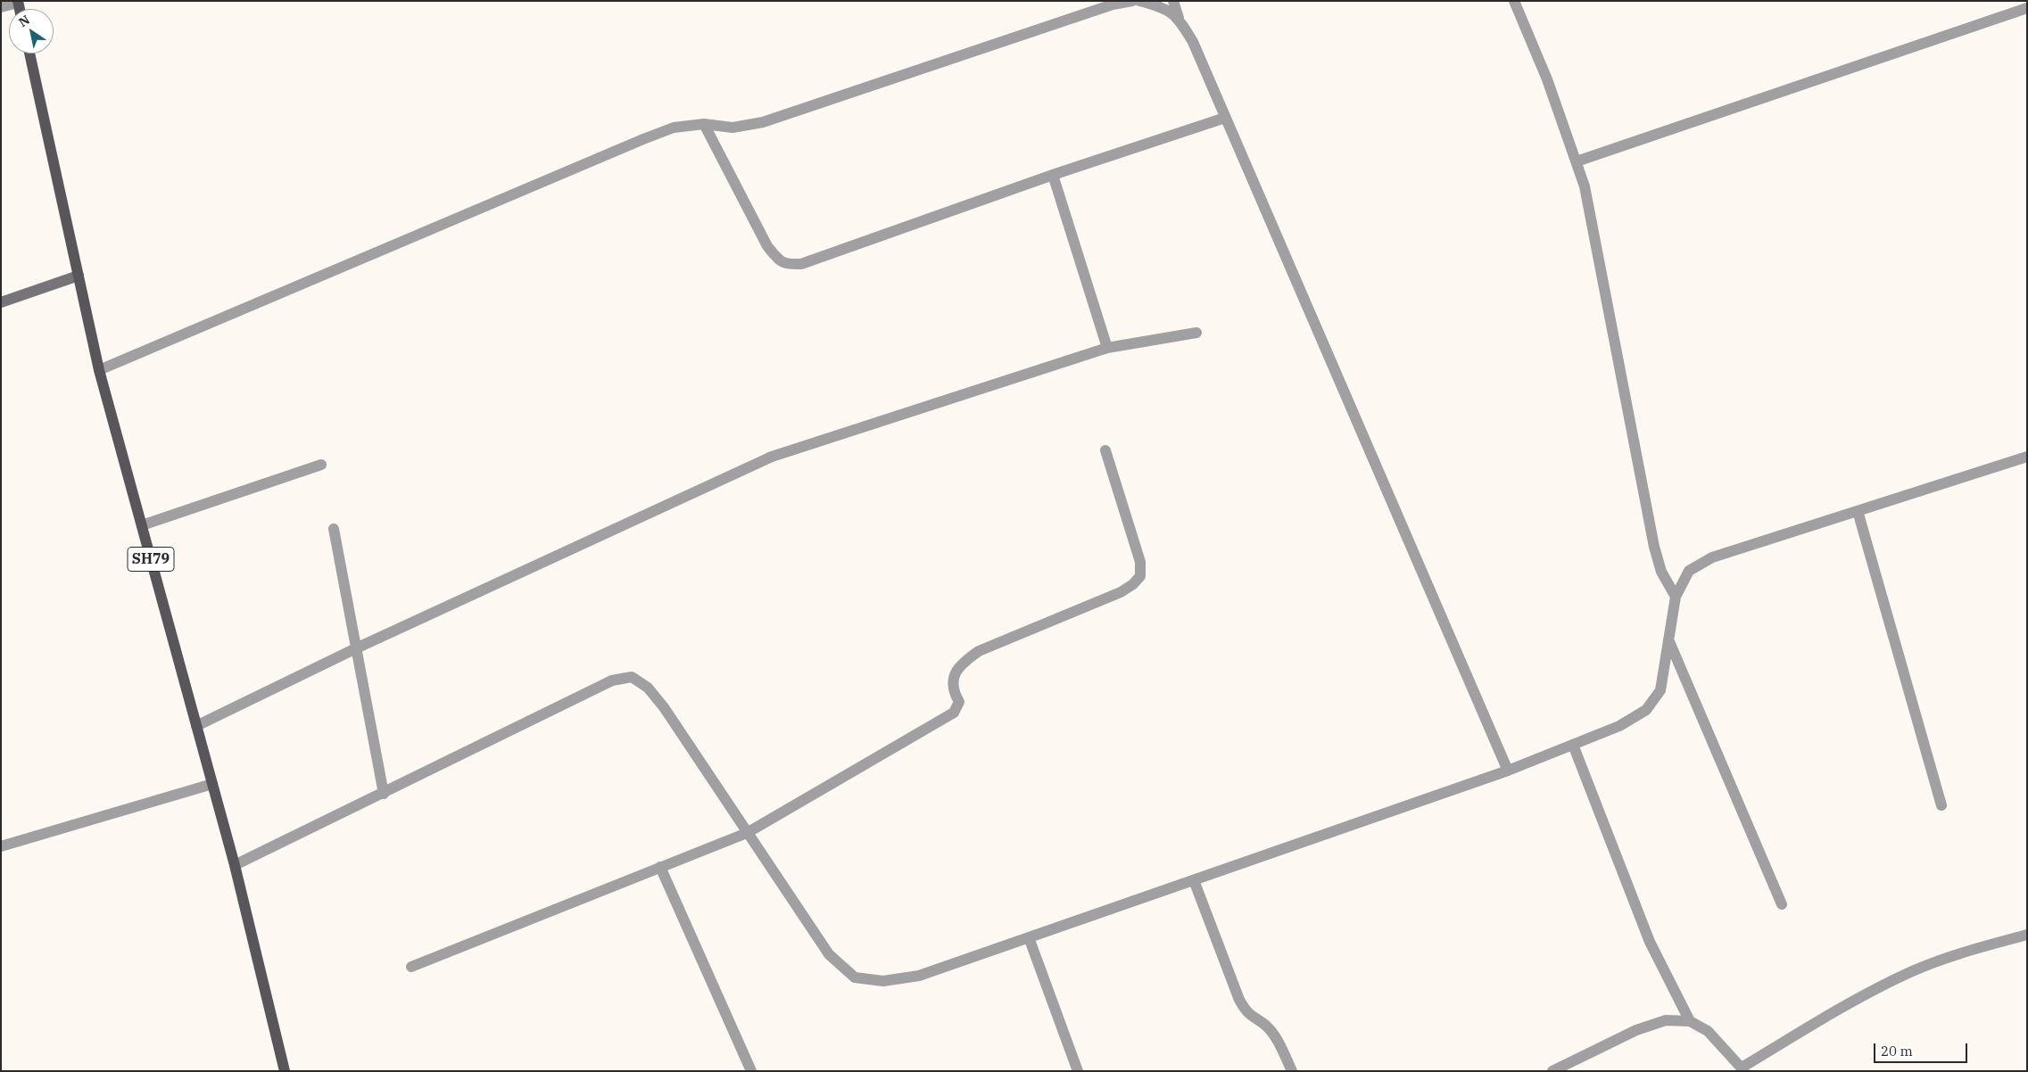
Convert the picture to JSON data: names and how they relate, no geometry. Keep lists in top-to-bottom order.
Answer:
{
  "streets": {
    "main road": ["SH79"]
  },
  "scale_bar": "20 m",
  "north": "top left"
}
